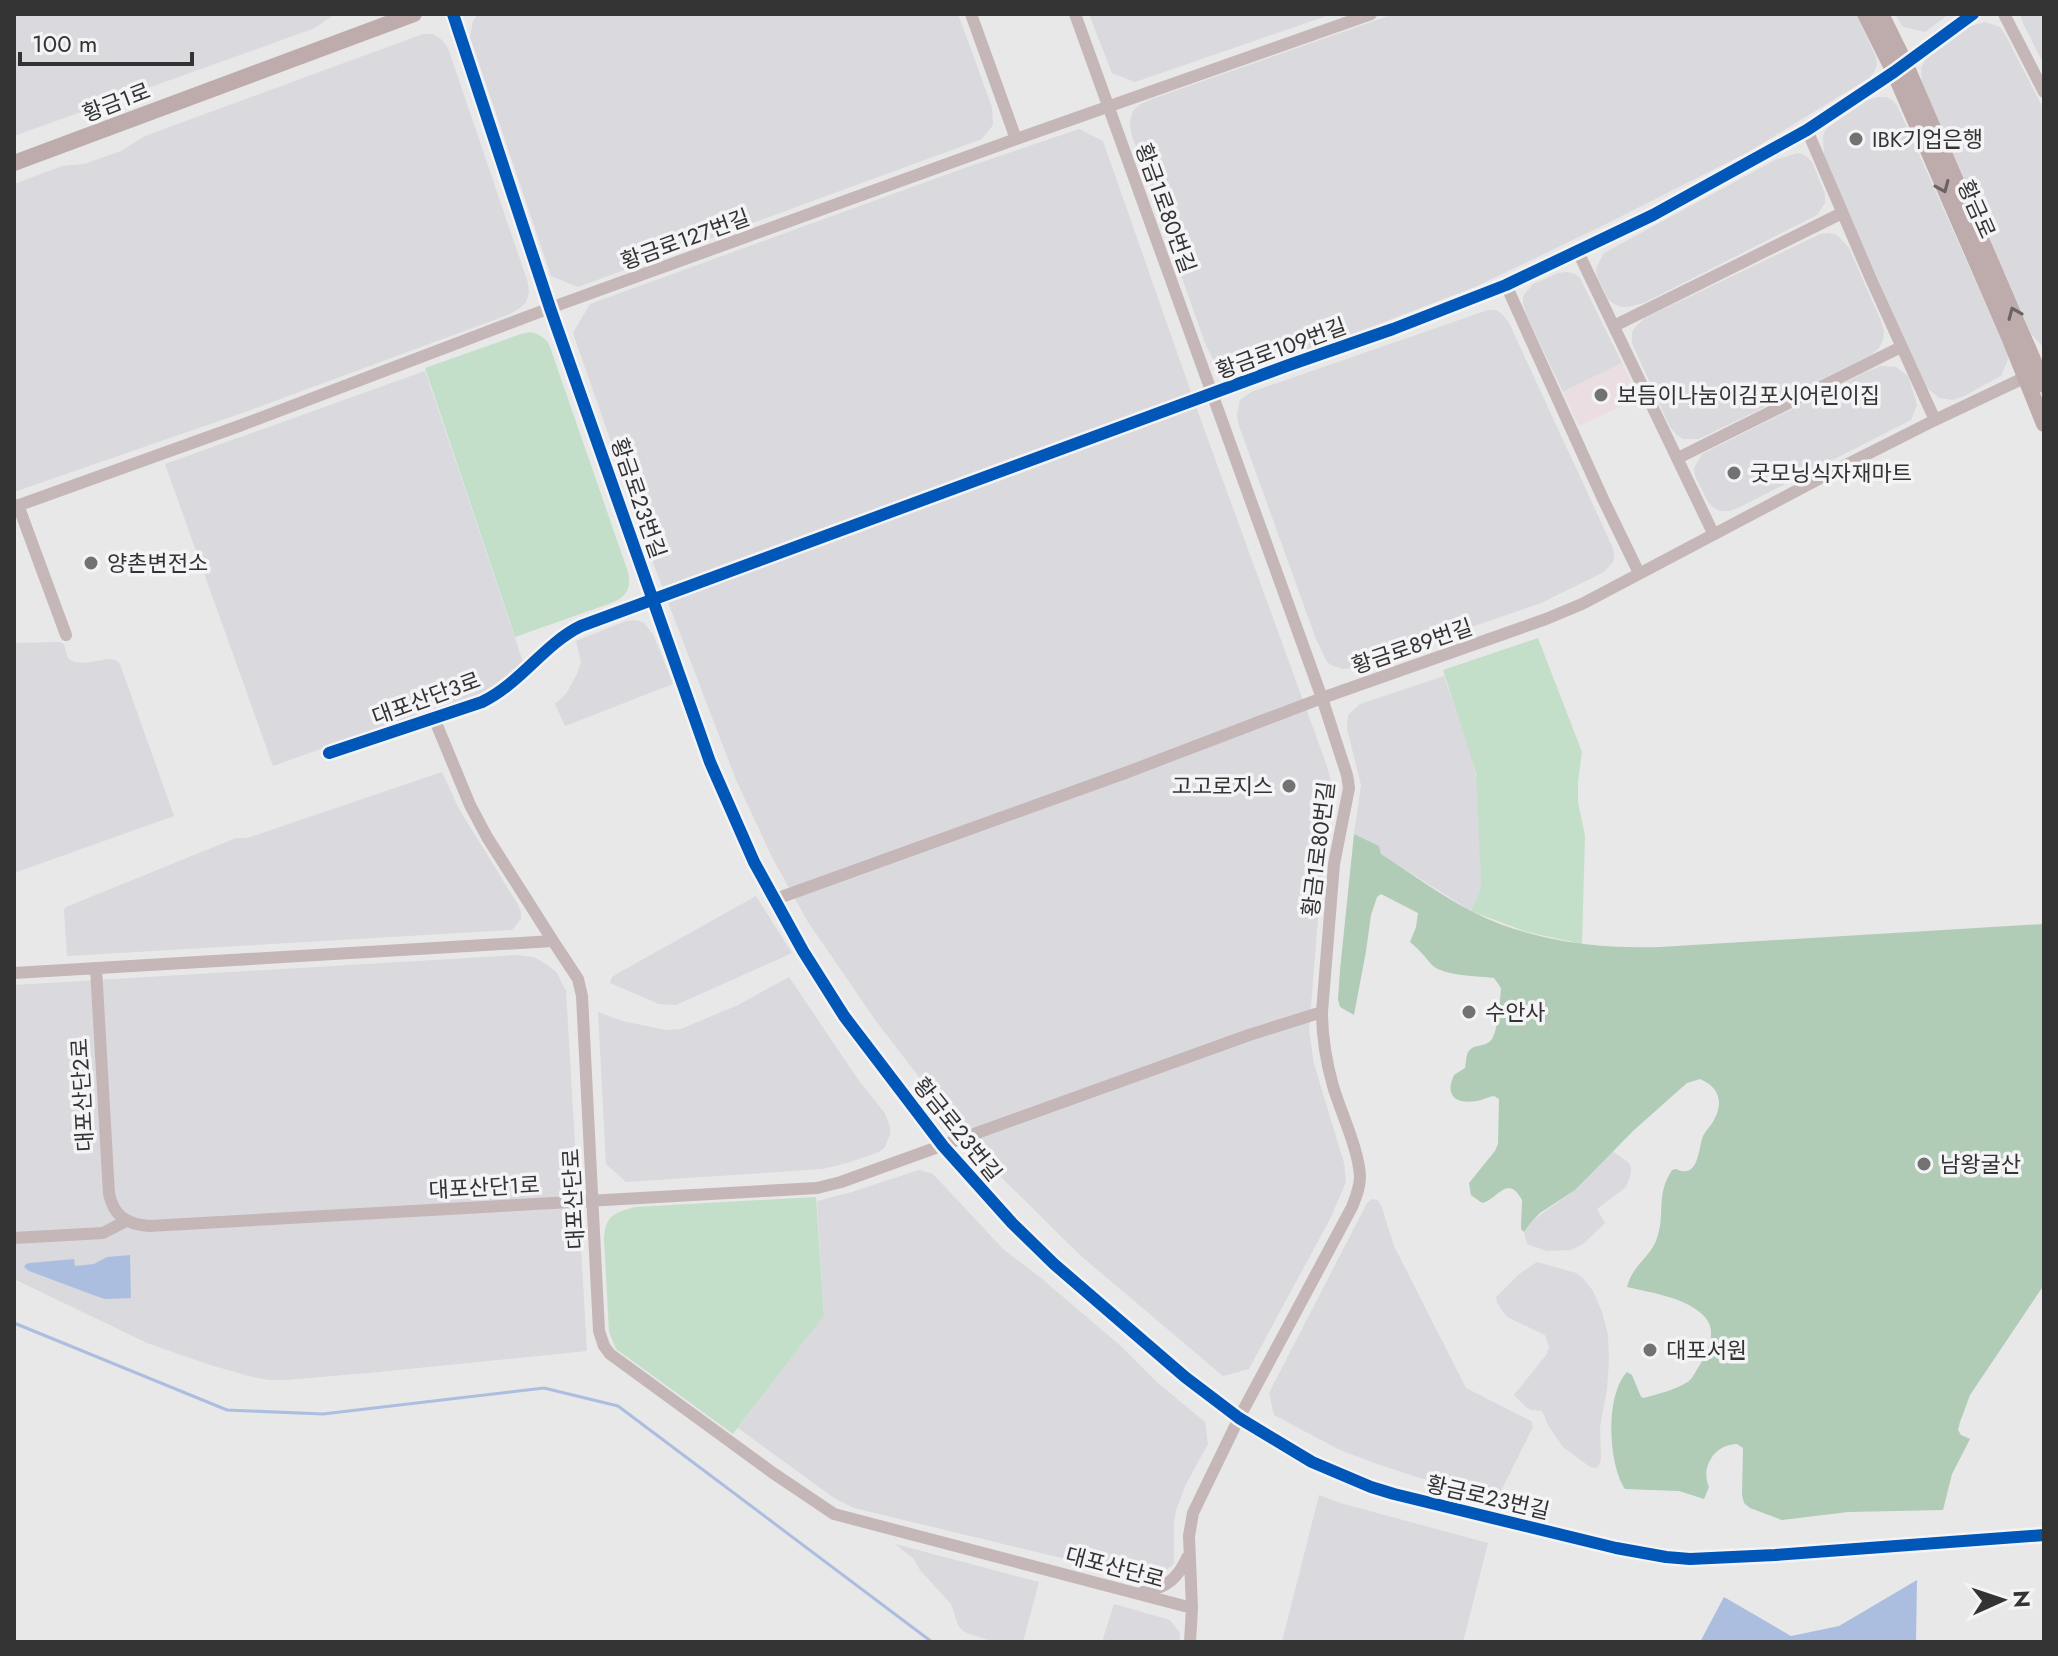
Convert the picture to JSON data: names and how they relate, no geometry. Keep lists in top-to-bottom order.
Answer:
{
  "streets": {
    "street": [
      "황금1로",
      "황금1로80번길",
      "황금로",
      "황금로127번길",
      "황금로109번길",
      "황금로23번길",
      "황금로89번길",
      "대포산단3로",
      "대포산단2로",
      "대포산단1로",
      "대포산단로"
    ]
  },
  "crossings": [
    ["황금1로80번길", "황금로127번길"],
    ["황금1로80번길", "황금로109번길"],
    ["황금1로80번길", "황금로23번길"],
    ["황금1로80번길", "황금로89번길"],
    ["황금1로80번길", "대포산단로"],
    ["황금로", "황금로109번길"],
    ["황금로", "황금로89번길"],
    ["황금로127번길", "황금로23번길"],
    ["황금로109번길", "황금로23번길"],
    ["황금로109번길", "대포산단3로"],
    ["황금로23번길", "황금로89번길"],
    ["황금로23번길", "대포산단3로"],
    ["황금로23번길", "대포산단1로"],
    ["대포산단3로", "대포산단로"],
    ["대포산단2로", "대포산단1로"],
    ["대포산단1로", "대포산단로"]
  ],
  "places": [
    "IBK기업은행",
    "보듬이나눔이김포시어린이집",
    "굿모닝식자재마트",
    "양촌변전소",
    "고고로지스",
    "수안사",
    "남왕굴산",
    "대포서원"
  ],
  "scale_bar": "100 m",
  "north": "right"
}
